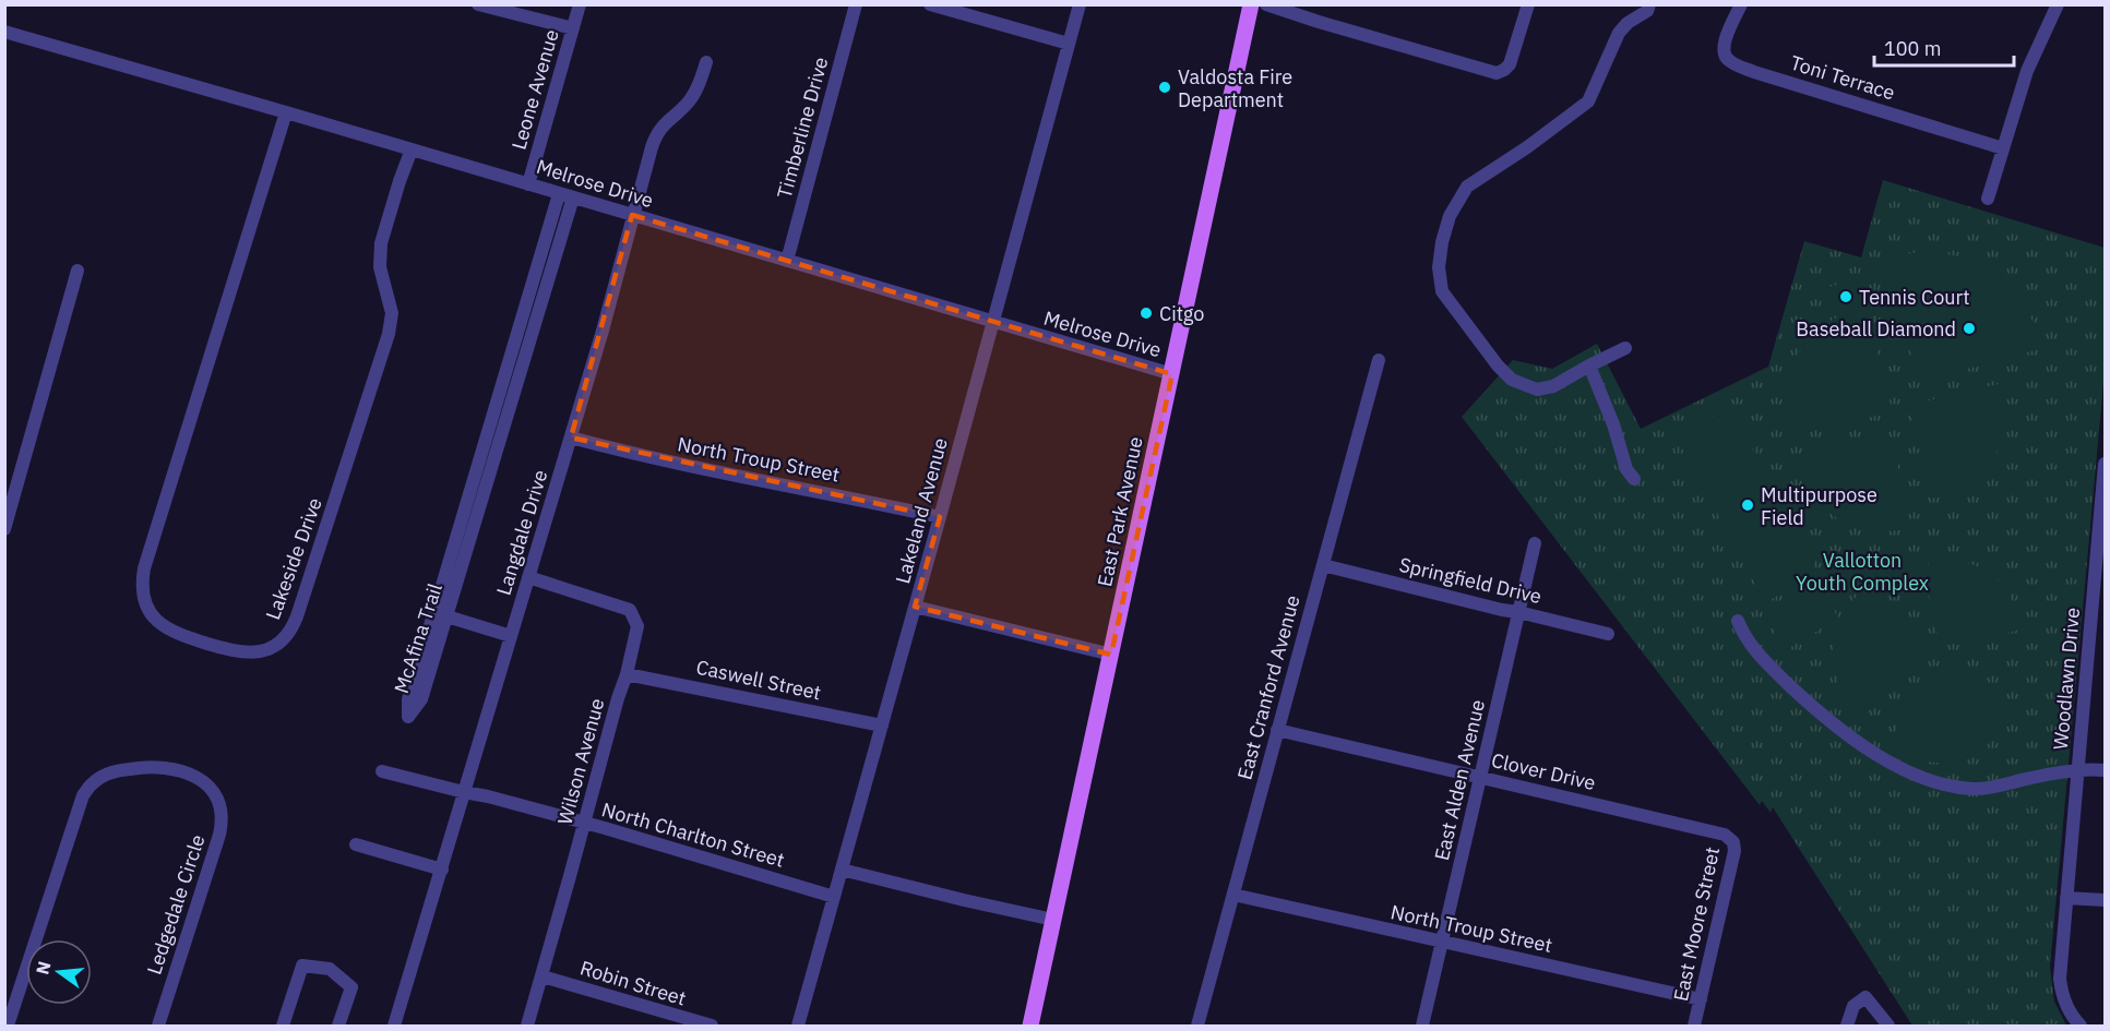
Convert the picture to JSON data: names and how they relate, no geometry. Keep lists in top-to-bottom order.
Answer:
{
  "streets": {
    "main road": ["East Park Avenue"],
    "street": [
      "Toni Terrace",
      "Leone Avenue",
      "Timberline Drive",
      "Melrose Drive",
      "North Troup Street",
      "Lakeland Avenue",
      "Langdale Drive",
      "Lakeside Drive",
      "Springfield Drive",
      "McAfina Trail",
      "Woodlawn Drive",
      "Caswell Street",
      "East Cranford Avenue",
      "Wilson Avenue",
      "Clover Drive",
      "East Alden Avenue",
      "North Charlton Street",
      "Ledgedale Circle",
      "East Moore Street",
      "Robin Street"
    ]
  },
  "crossings": [
    ["Leone Avenue", "Melrose Drive"],
    ["Timberline Drive", "Melrose Drive"],
    ["Melrose Drive", "Lakeland Avenue"],
    ["Melrose Drive", "East Park Avenue"],
    ["Melrose Drive", "Langdale Drive"],
    ["Melrose Drive", "Lakeside Drive"],
    ["Melrose Drive", "McAfina Trail"],
    ["North Troup Street", "Lakeland Avenue"],
    ["North Troup Street", "Langdale Drive"],
    ["North Troup Street", "East Cranford Avenue"],
    ["North Troup Street", "East Alden Avenue"],
    ["North Troup Street", "East Moore Street"],
    ["Lakeland Avenue", "Caswell Street"],
    ["Lakeland Avenue", "North Charlton Street"],
    ["Langdale Drive", "Wilson Avenue"],
    ["Langdale Drive", "North Charlton Street"],
    ["Springfield Drive", "East Cranford Avenue"],
    ["Springfield Drive", "East Alden Avenue"],
    ["Caswell Street", "Wilson Avenue"],
    ["East Cranford Avenue", "Clover Drive"],
    ["Wilson Avenue", "North Charlton Street"],
    ["Wilson Avenue", "Robin Street"],
    ["Clover Drive", "East Alden Avenue"],
    ["Clover Drive", "East Moore Street"]
  ],
  "parks": ["Vallotton Youth Complex"],
  "places": [
    "Valdosta Fire Department",
    "Tennis Court",
    "Citgo",
    "Baseball Diamond",
    "Multipurpose Field"
  ],
  "scale_bar": "100 m",
  "north": "left"
}
